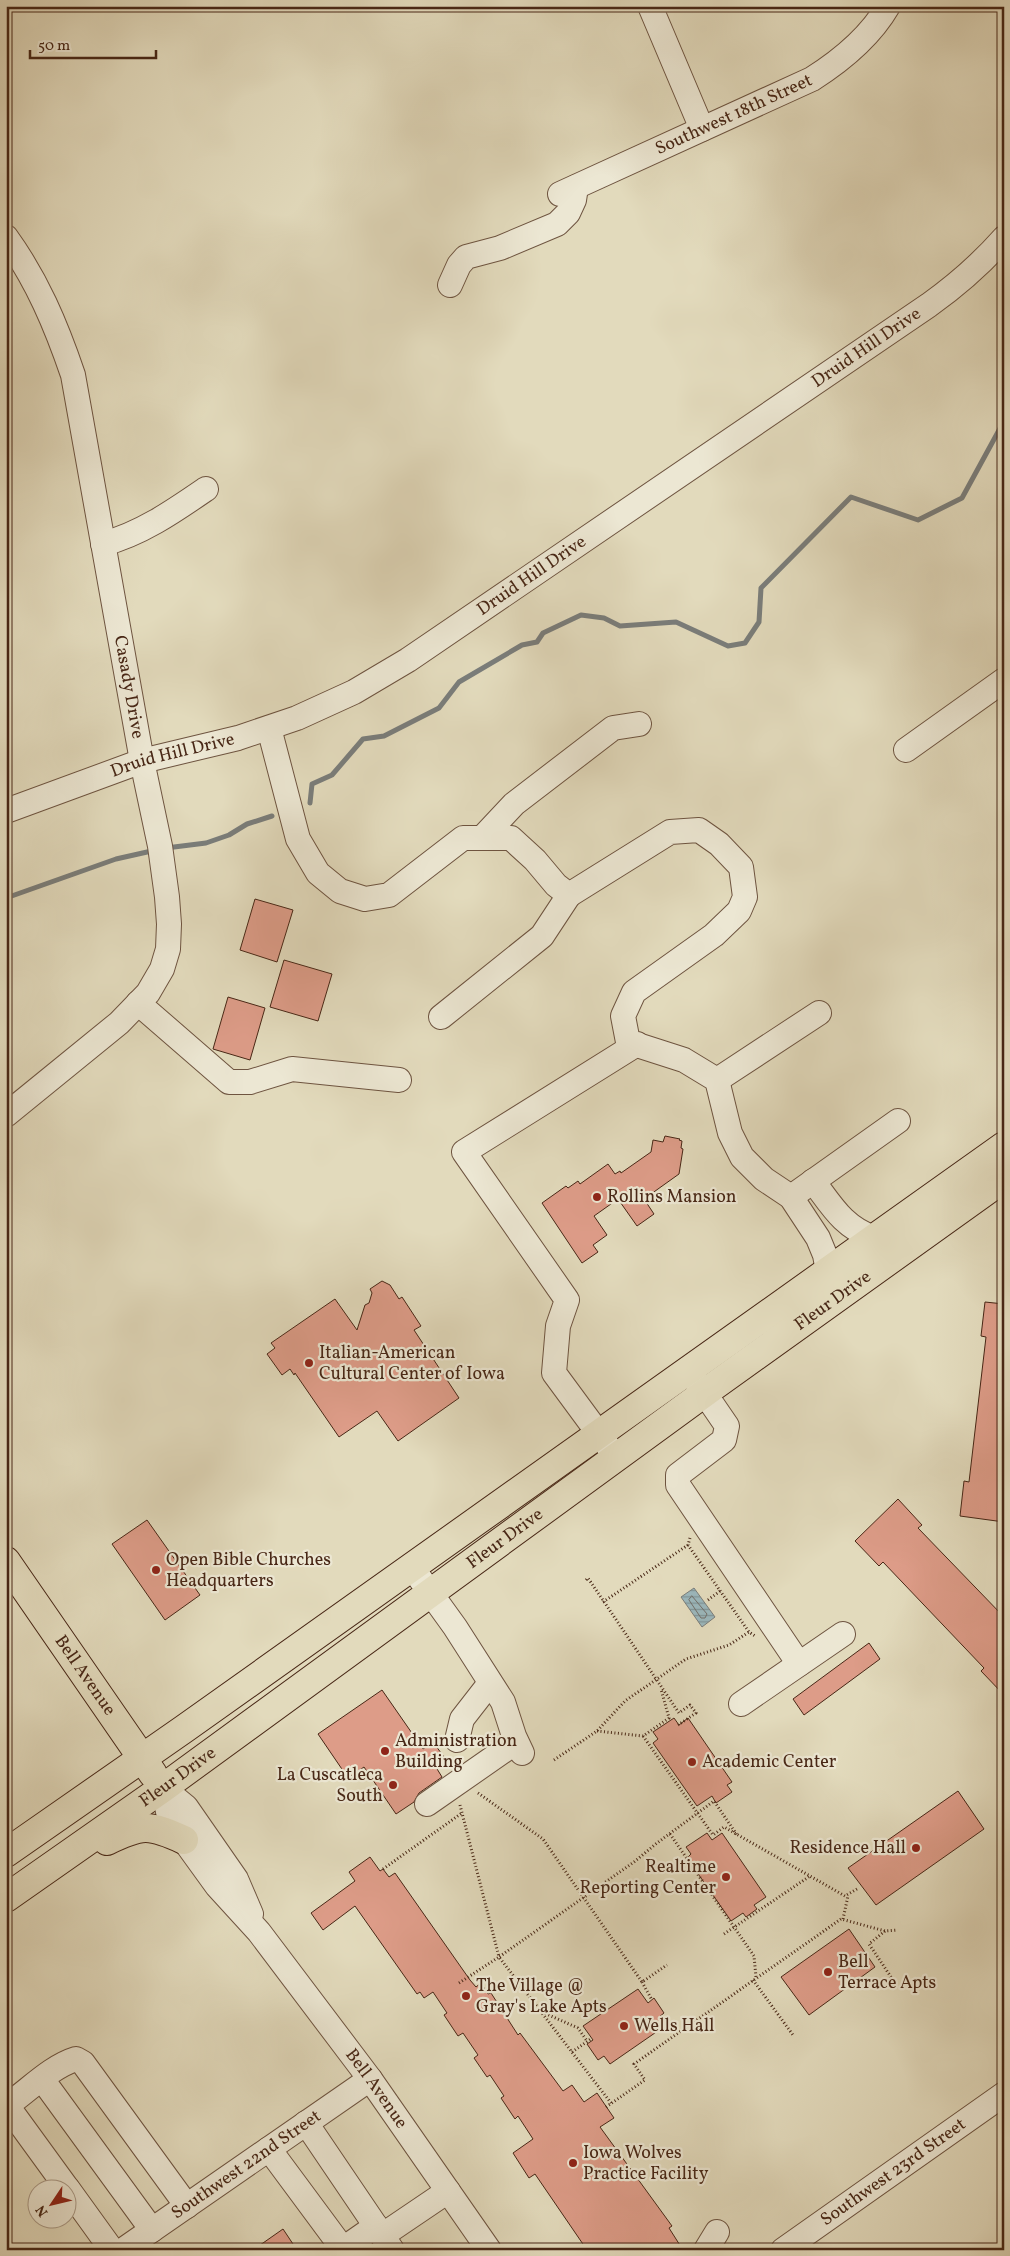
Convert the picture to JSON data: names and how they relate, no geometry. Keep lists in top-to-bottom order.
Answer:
{
  "streets": {
    "main road": ["Fleur Drive", "Bell Avenue"],
    "street": [
      "Southwest 18th Street",
      "Druid Hill Drive",
      "Casady Drive",
      "Southwest 22nd Street",
      "Southwest 23rd Street"
    ]
  },
  "crossings": [
    ["Druid Hill Drive", "Casady Drive"],
    ["Fleur Drive", "Bell Avenue"],
    ["Bell Avenue", "Southwest 22nd Street"]
  ],
  "places": [
    "Rollins Mansion",
    "Italian-American Cultural Center of Iowa",
    "Open Bible Churches Headquarters",
    "Administration Building",
    "Academic Center",
    "La Cuscatleca South",
    "Residence Hall",
    "Realtime Reporting Center",
    "Bell Terrace Apts",
    "The Village @ Gray's Lake Apts",
    "Wells Hall",
    "Iowa Wolves Practice Facility"
  ],
  "scale_bar": "50 m",
  "north": "bottom left"
}
